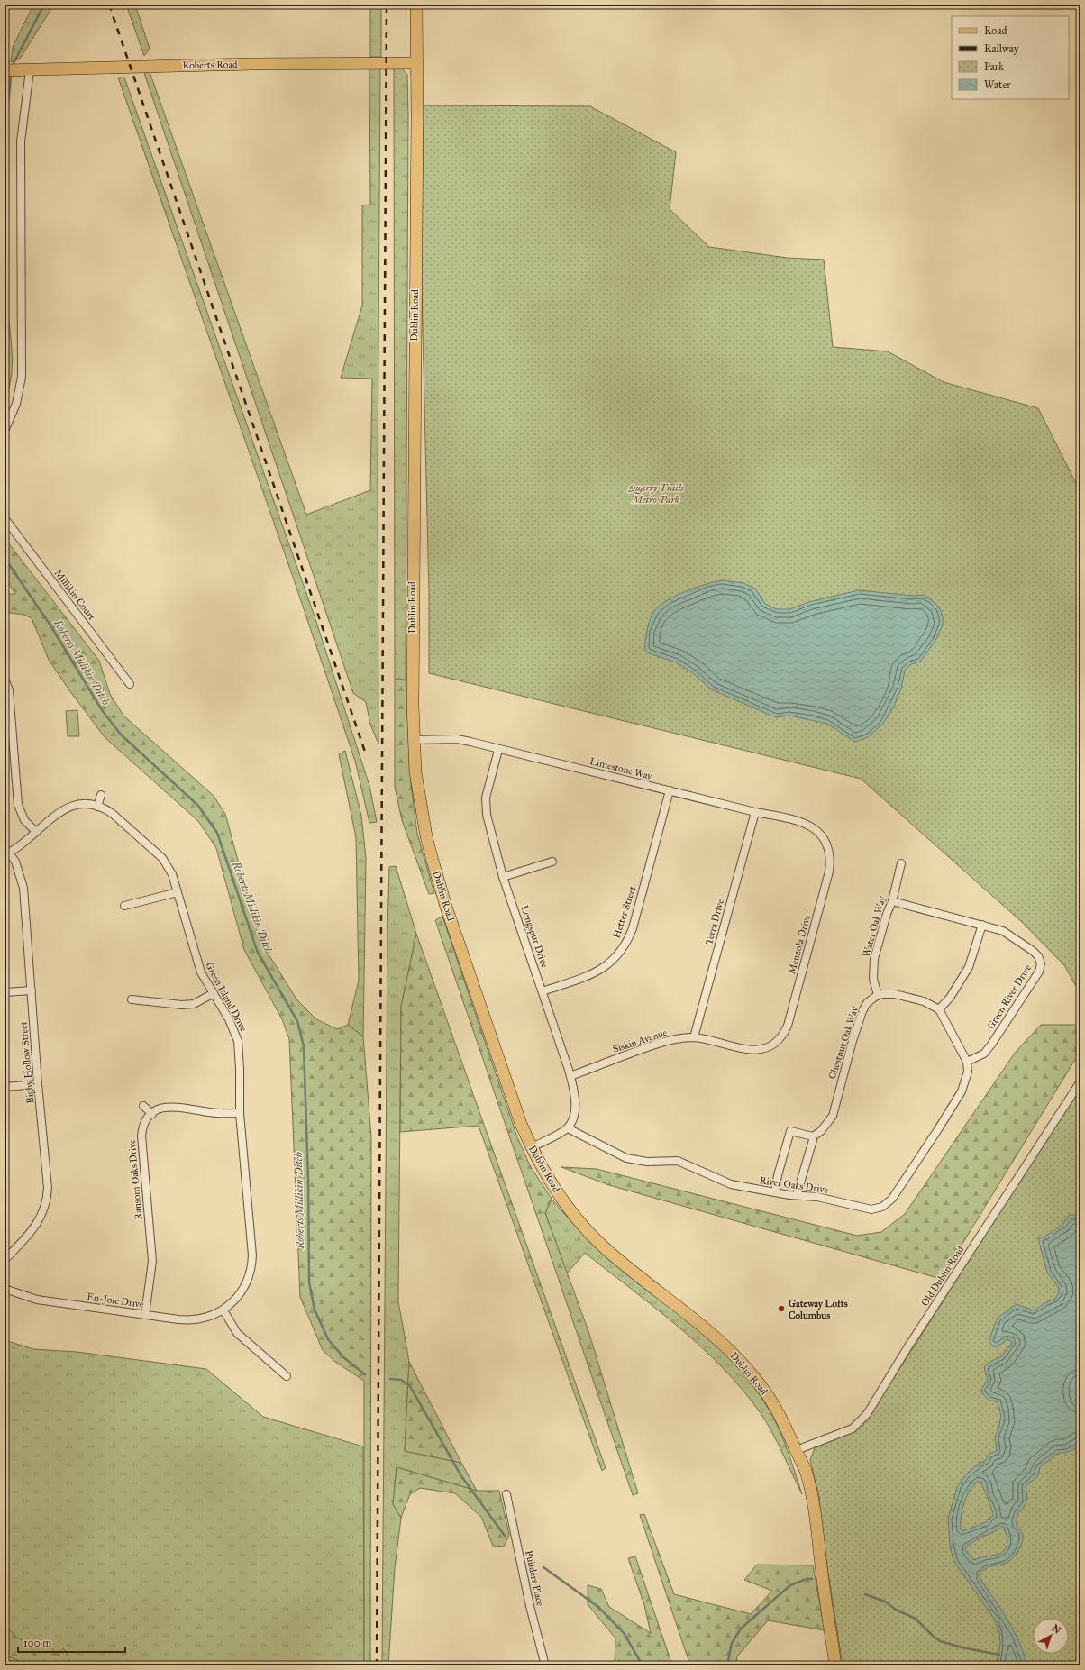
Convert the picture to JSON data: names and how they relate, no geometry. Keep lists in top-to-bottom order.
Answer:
{
  "streets": {
    "main road": ["Roberts Road", "Dublin Road"],
    "street": [
      "Millikin Court",
      "Limestone Way",
      "Hetter Street",
      "Terra Drive",
      "Water Oak Way",
      "Longspur Drive",
      "Menzola Drive",
      "Green Island Drive",
      "Green River Drive",
      "Siskin Avenue",
      "Chestnut Oak Way",
      "Bigby Hollow Street",
      "Ransom Oaks Drive",
      "River Oaks Drive",
      "Old Dublin Road",
      "En-Joie Drive",
      "Builders Place"
    ]
  },
  "crossings": [
    ["Roberts Road", "Dublin Road"],
    ["Dublin Road", "Limestone Way"],
    ["Dublin Road", "Old Dublin Road"],
    ["Limestone Way", "Hetter Street"],
    ["Limestone Way", "Terra Drive"],
    ["Limestone Way", "Longspur Drive"],
    ["Limestone Way", "Menzola Drive"],
    ["Hetter Street", "Longspur Drive"],
    ["Terra Drive", "Siskin Avenue"],
    ["Water Oak Way", "Green River Drive"],
    ["Water Oak Way", "Chestnut Oak Way"],
    ["Longspur Drive", "Siskin Avenue"],
    ["Longspur Drive", "River Oaks Drive"],
    ["Menzola Drive", "Siskin Avenue"],
    ["Green Island Drive", "En-Joie Drive"],
    ["Green River Drive", "River Oaks Drive"],
    ["Ransom Oaks Drive", "En-Joie Drive"]
  ],
  "water": ["Roberts Millikin Ditch"],
  "parks": ["Quarry Trails Metro Park"],
  "places": ["Gateway Lofts Columbus"],
  "legend": [
    "Road",
    "Railway",
    "Park",
    "Water"
  ],
  "scale_bar": "100 m",
  "north": "top right"
}
